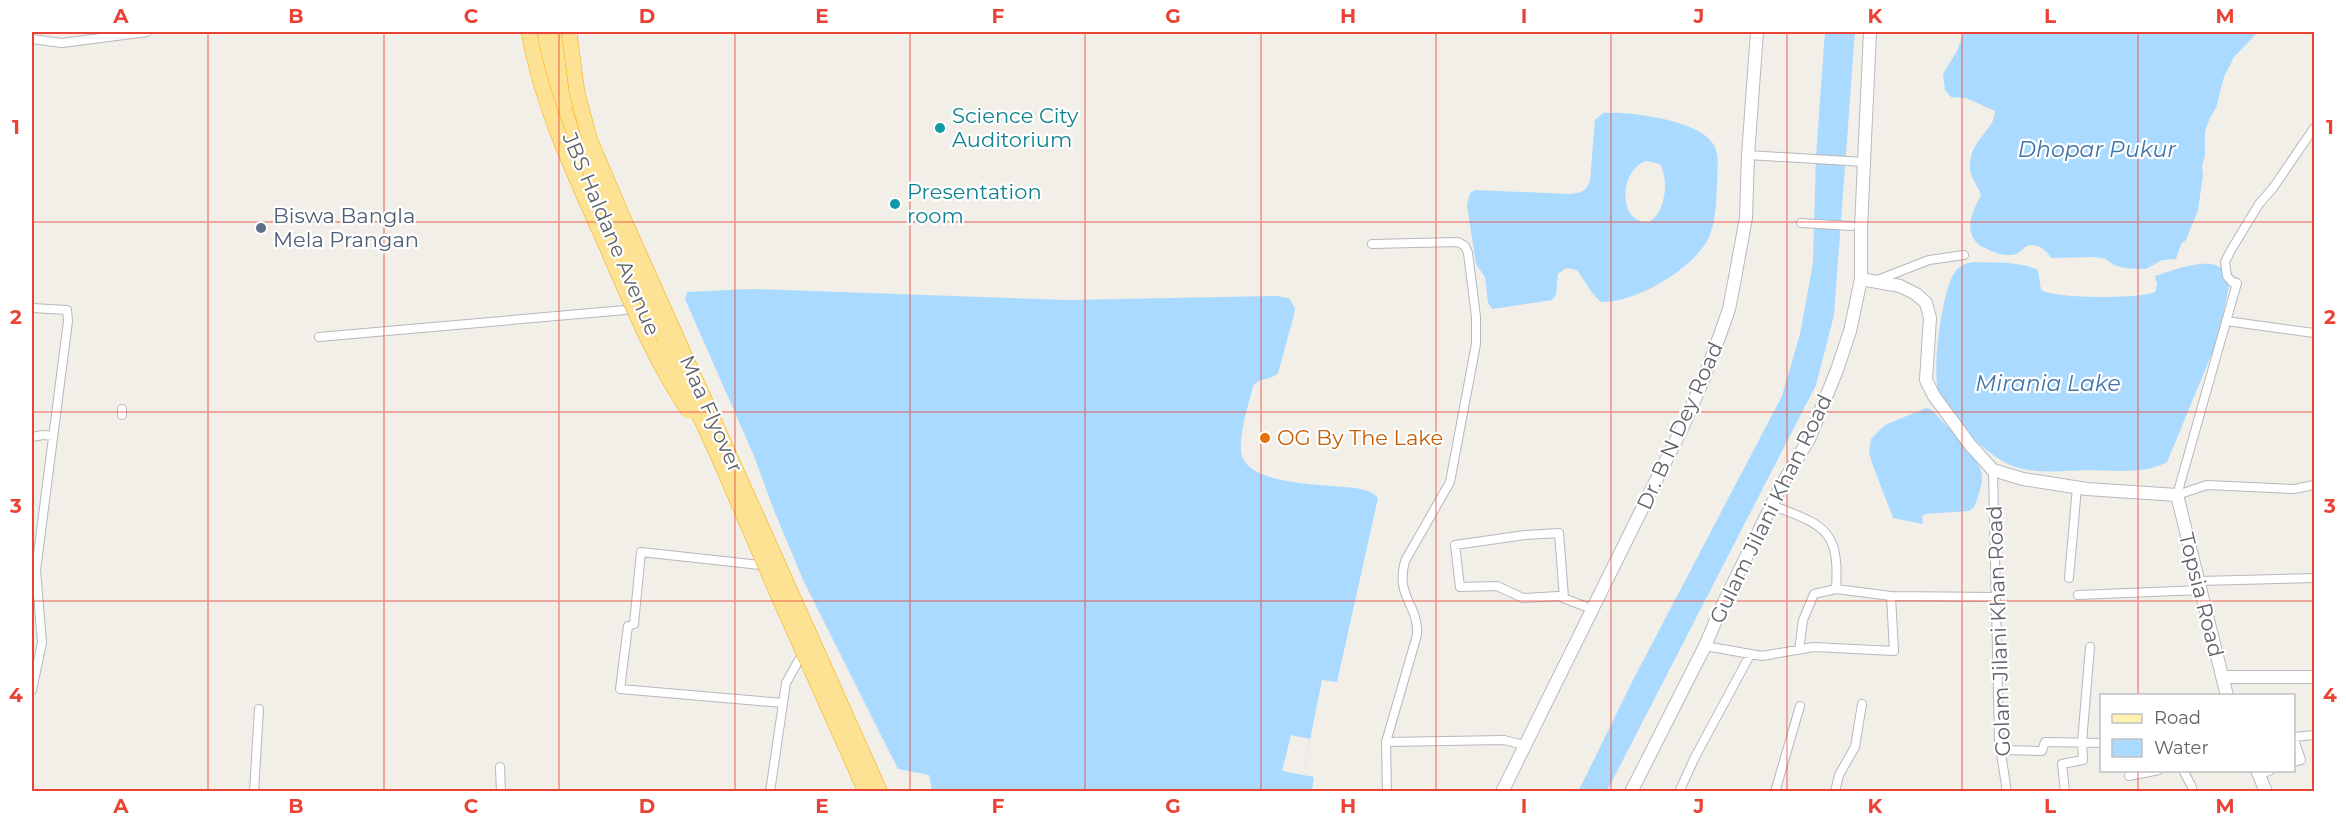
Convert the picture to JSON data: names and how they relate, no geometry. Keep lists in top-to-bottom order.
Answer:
{
  "streets": {
    "highway": ["Maa Flyover"],
    "main road": ["JBS Haldane Avenue"],
    "street": [
      "Dr. B N Dey Road",
      "Gulam Jilani Khan Road",
      "Topsia Road",
      "Golam Jilani Khan Road"
    ]
  },
  "crossings": [
    ["JBS Haldane Avenue", "Maa Flyover"]
  ],
  "water": ["Dhopar Pukur", "Mirania Lake"],
  "places": [
    "Science City Auditorium",
    "Presentation room",
    "Biswa Bangla Mela Prangan",
    "OG By The Lake"
  ],
  "legend": ["Road", "Water"],
  "grid": {
    "columns": [
      "A",
      "B",
      "C",
      "D",
      "E",
      "F",
      "G",
      "H",
      "I",
      "J",
      "K",
      "L",
      "M"
    ],
    "rows": [
      "1",
      "2",
      "3",
      "4"
    ]
  }
}
